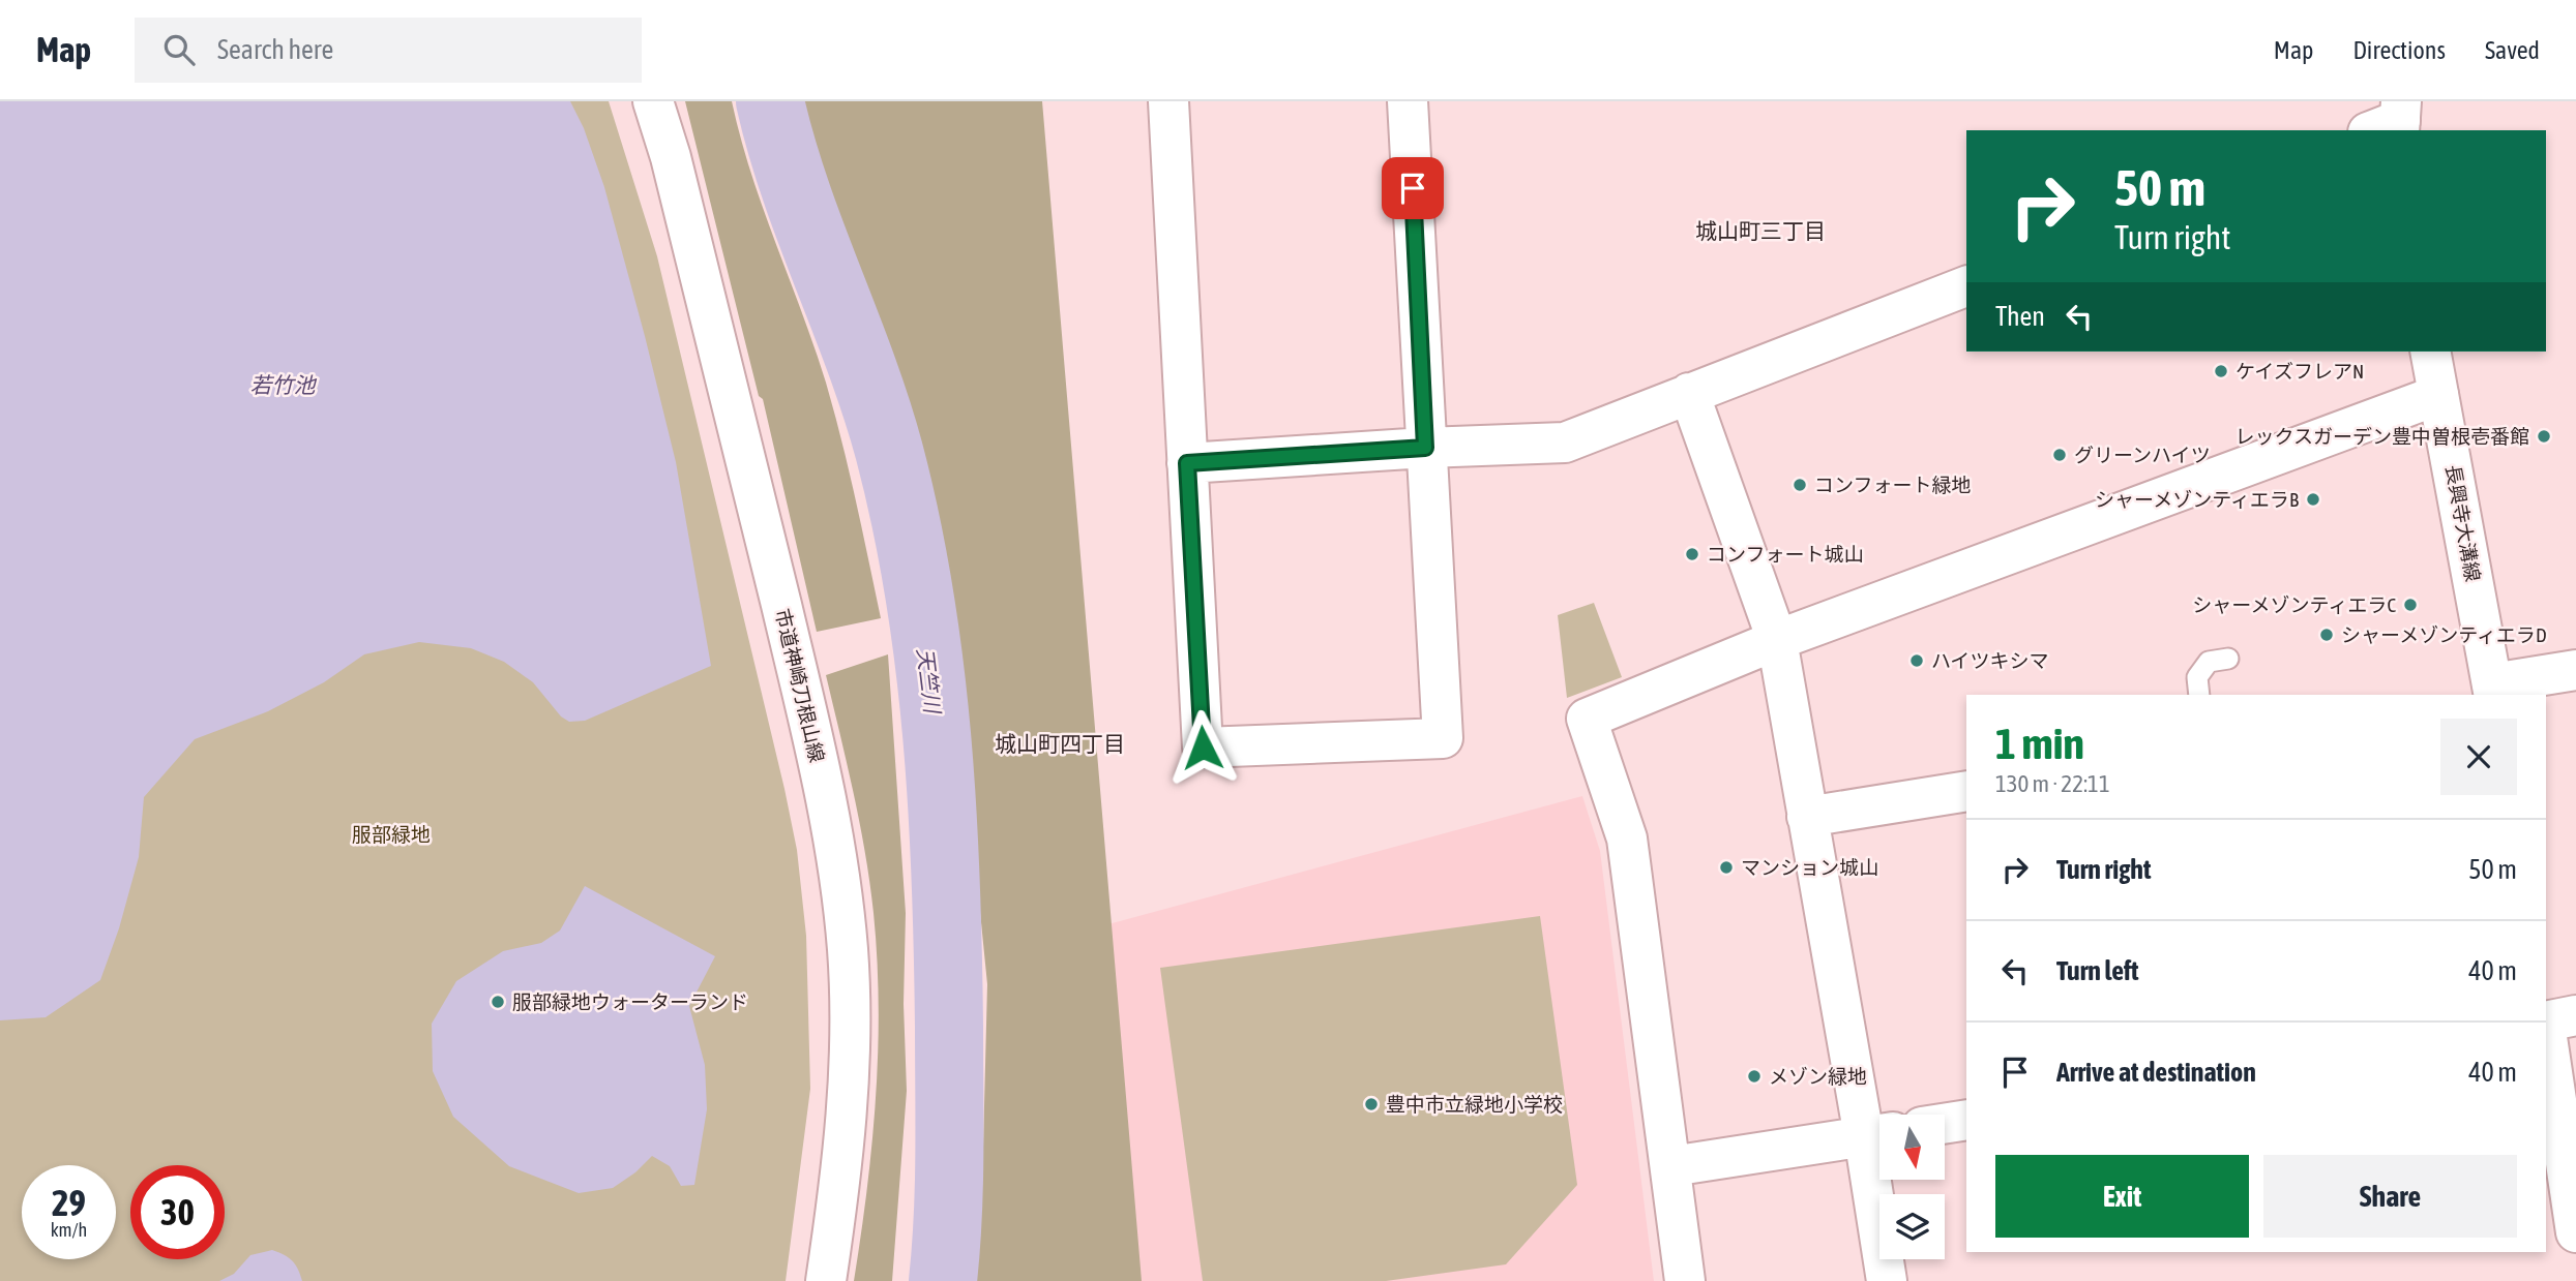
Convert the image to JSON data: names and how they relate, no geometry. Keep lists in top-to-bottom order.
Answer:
{
  "streets": {
    "street": ["長興寺大溝線", "市道神崎刀根山線"]
  },
  "districts": ["城山町三丁目", "城山町四丁目"],
  "water": ["若竹池", "天竺川"],
  "parks": ["服部緑地"],
  "places": [
    "ケイズフレアN",
    "レックスガーデン豊中曽根壱番館",
    "グリーンハイツ",
    "コンフォート緑地",
    "シャーメゾンティエラB",
    "コンフォート城山",
    "シャーメゾンティエラC",
    "シャーメゾンティエラD",
    "ハイツキシマ",
    "マンション城山",
    "服部緑地ウォーターランド",
    "メゾン緑地",
    "豊中市立緑地小学校"
  ],
  "north": "bottom",
  "page": {
    "header": "Map",
    "search": "Search here",
    "nav": ["Map", "Directions", "Saved"],
    "turn": ["50 m", "Turn right"],
    "then": "Then",
    "heading": ["1 min", "130 m · 22:11"],
    "list": [
      {
        "name": "Turn right",
        "value": "50 m"
      },
      {
        "name": "Turn left",
        "value": "40 m"
      },
      {
        "name": "Arrive at destination",
        "value": "40 m"
      }
    ],
    "buttons": ["Exit", "Share"],
    "speed": "29 km/h",
    "limit": "30"
  }
}
